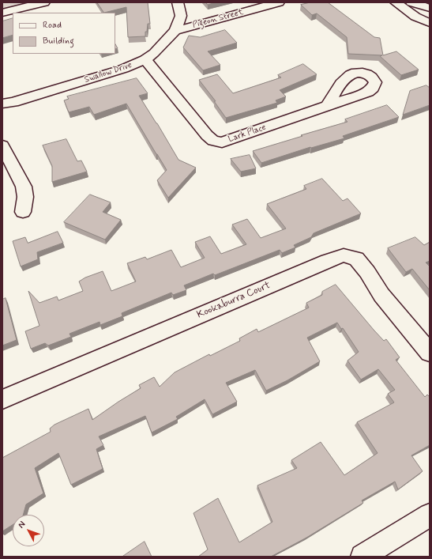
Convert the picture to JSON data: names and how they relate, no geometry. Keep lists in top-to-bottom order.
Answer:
{
  "streets": {
    "street": [
      "Pigeon Street",
      "Swallow Drive",
      "Lark Place",
      "Kookaburra Court"
    ]
  },
  "crossings": [
    ["Pigeon Street", "Swallow Drive"],
    ["Swallow Drive", "Lark Place"]
  ],
  "legend": ["Road", "Building"],
  "north": "top left"
}
